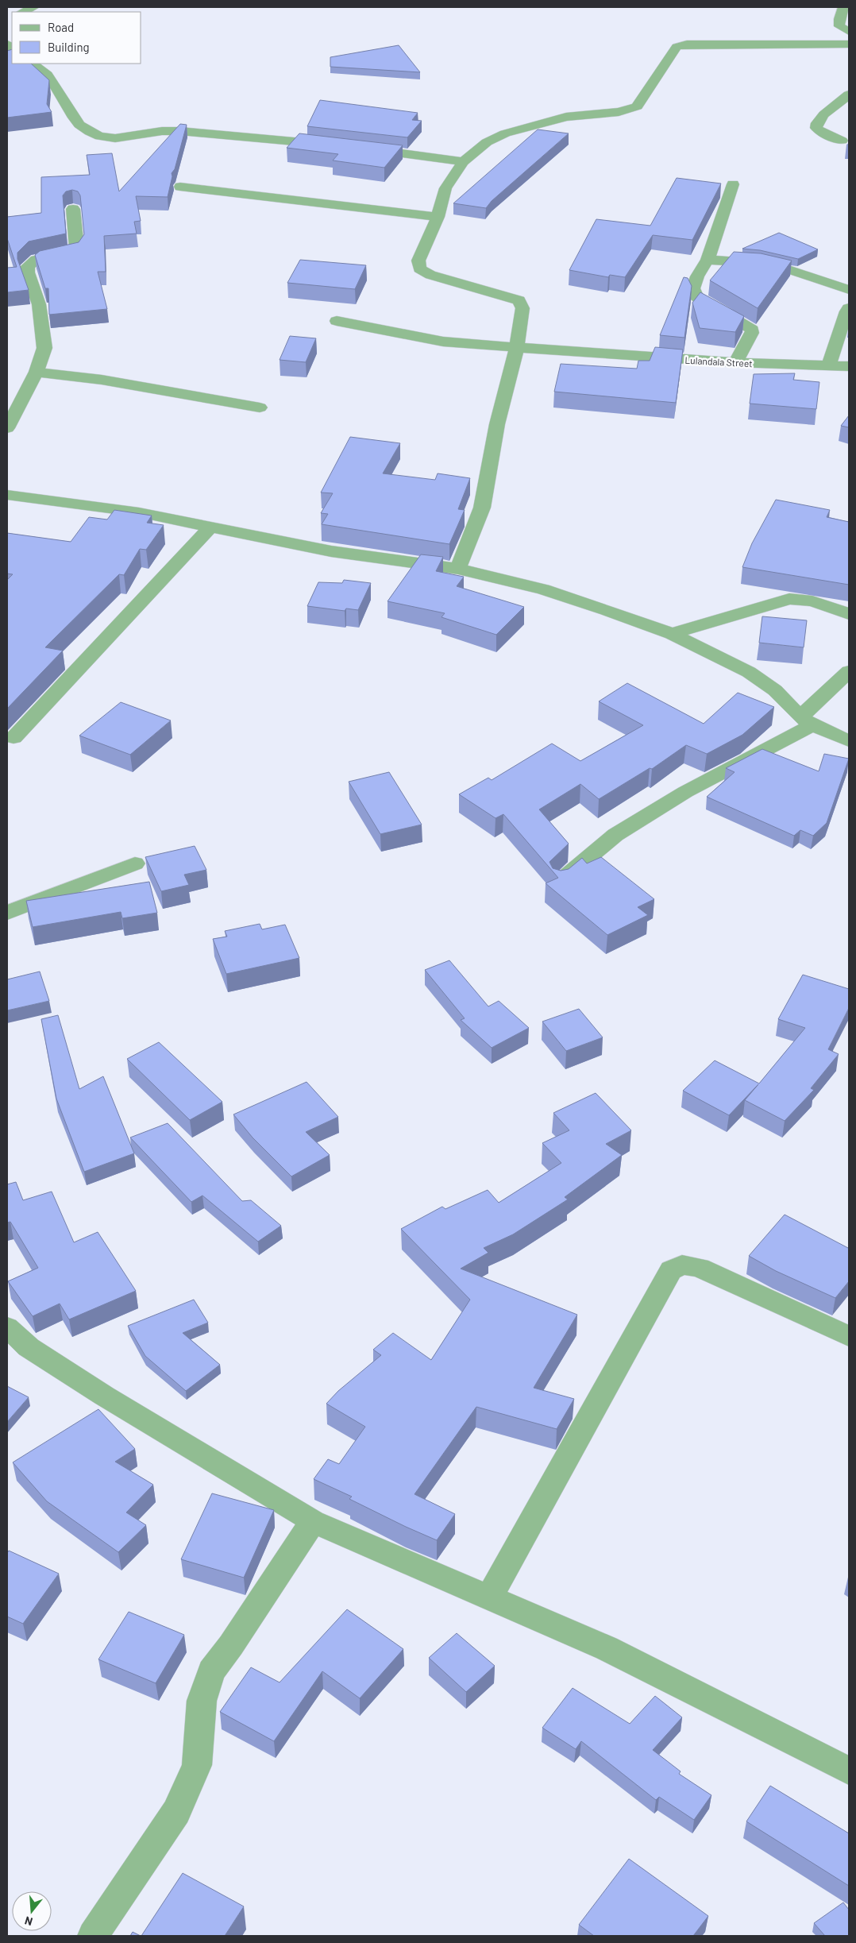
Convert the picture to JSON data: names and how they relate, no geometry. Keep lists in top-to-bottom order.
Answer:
{
  "streets": {
    "street": ["Lulandala Street"]
  },
  "legend": ["Road", "Building"],
  "north": "bottom"
}
